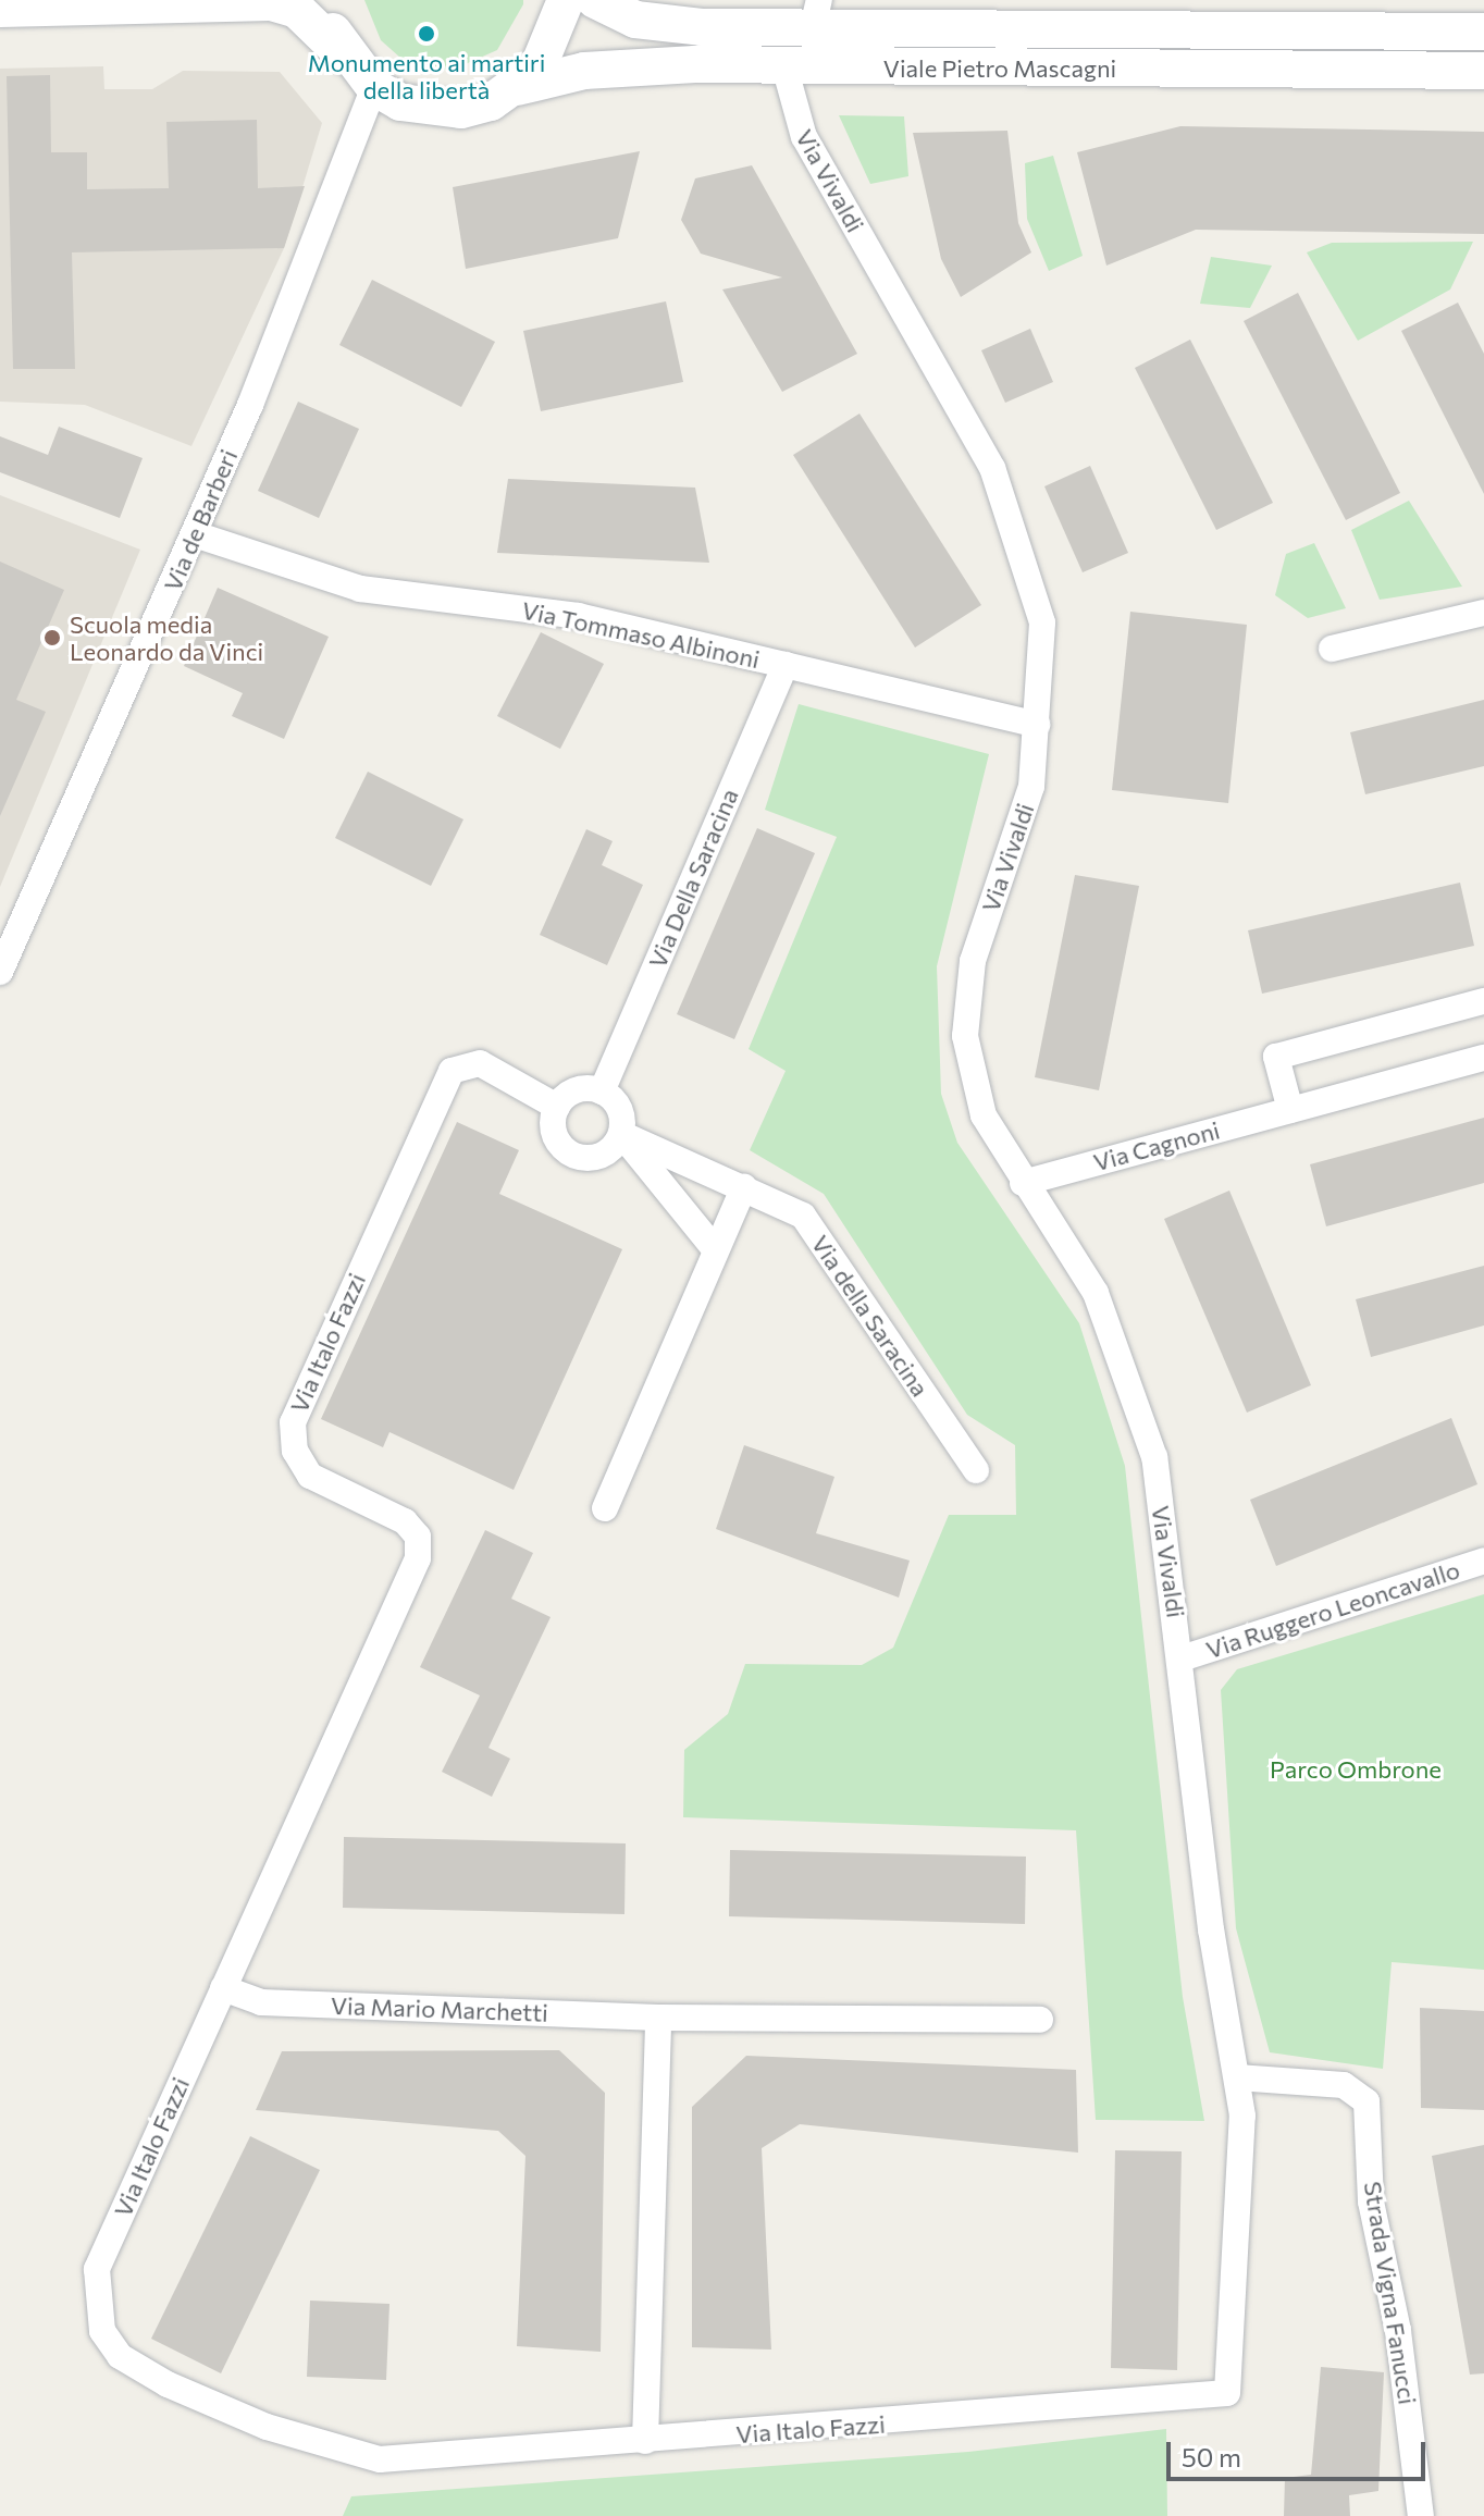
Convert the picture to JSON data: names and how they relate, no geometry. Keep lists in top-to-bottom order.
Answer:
{
  "streets": {
    "main road": ["Viale Pietro Mascagni"],
    "street": [
      "Via Vivaldi",
      "Via de Barberi",
      "Via Tommaso Albinoni",
      "Via Della Saracina",
      "Via Cagnoni",
      "Via della Saracina",
      "Via Italo Fazzi",
      "Via Ruggero Leoncavallo",
      "Via Mario Marchetti",
      "Strada Vigna Fanucci"
    ]
  },
  "crossings": [
    ["Viale Pietro Mascagni", "Via Vivaldi"],
    ["Via Vivaldi", "Via Tommaso Albinoni"],
    ["Via Vivaldi", "Via Cagnoni"],
    ["Via Vivaldi", "Via Ruggero Leoncavallo"],
    ["Via de Barberi", "Via Tommaso Albinoni"],
    ["Via Tommaso Albinoni", "Via Della Saracina"],
    ["Via Della Saracina", "Via della Saracina"],
    ["Via Della Saracina", "Via Italo Fazzi"],
    ["Via della Saracina", "Via Italo Fazzi"],
    ["Via Italo Fazzi", "Via Mario Marchetti"],
    ["Via Italo Fazzi", "Strada Vigna Fanucci"]
  ],
  "parks": ["Parco Ombrone"],
  "places": ["Monumento ai martiri della libertà", "Scuola media Leonardo da Vinci"],
  "scale_bar": "50 m"
}
